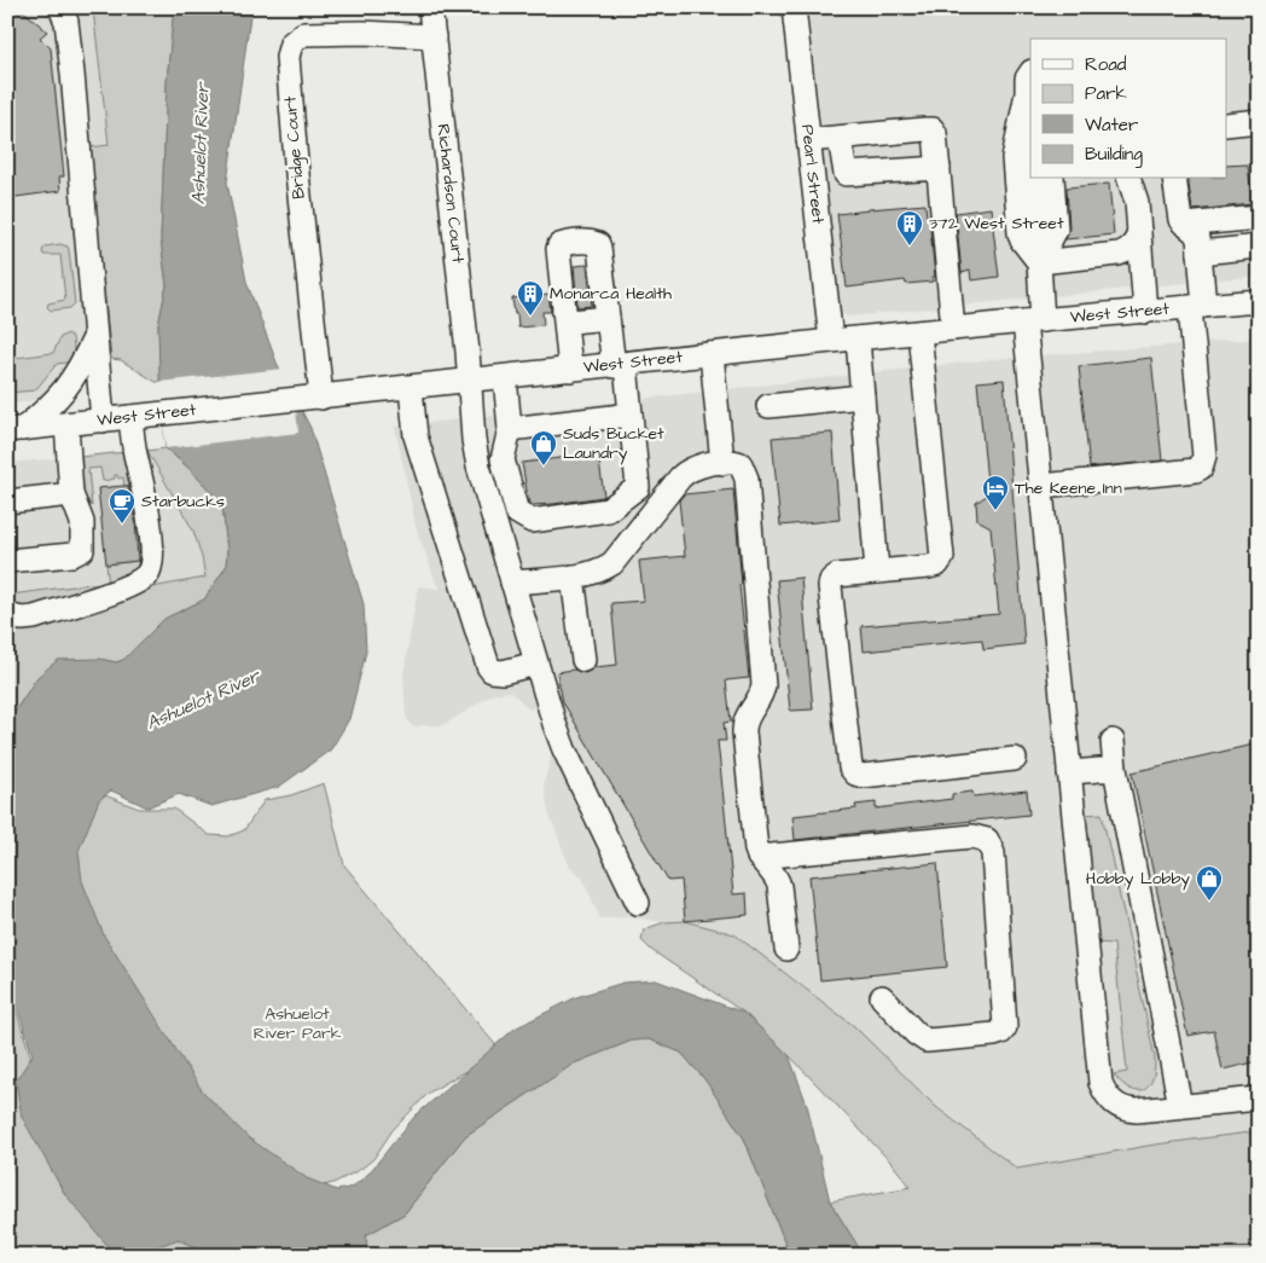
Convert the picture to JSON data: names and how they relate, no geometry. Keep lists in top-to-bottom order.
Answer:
{
  "streets": {
    "street": [
      "Bridge Court",
      "Pearl Street",
      "Richardson Court",
      "West Street"
    ]
  },
  "crossings": [
    ["Bridge Court", "Richardson Court"],
    ["Bridge Court", "West Street"],
    ["Pearl Street", "West Street"],
    ["Richardson Court", "West Street"]
  ],
  "water": ["Ashuelot River"],
  "parks": ["Ashuelot River Park"],
  "places": {
    "building": ["372 West Street", "Monarca Health"],
    "shop": ["Suds Bucket Laundry", "Hobby Lobby"],
    "hotel": ["The Keene Inn"],
    "cafe": ["Starbucks"]
  },
  "legend": [
    "Road",
    "Park",
    "Water",
    "Building"
  ]
}
